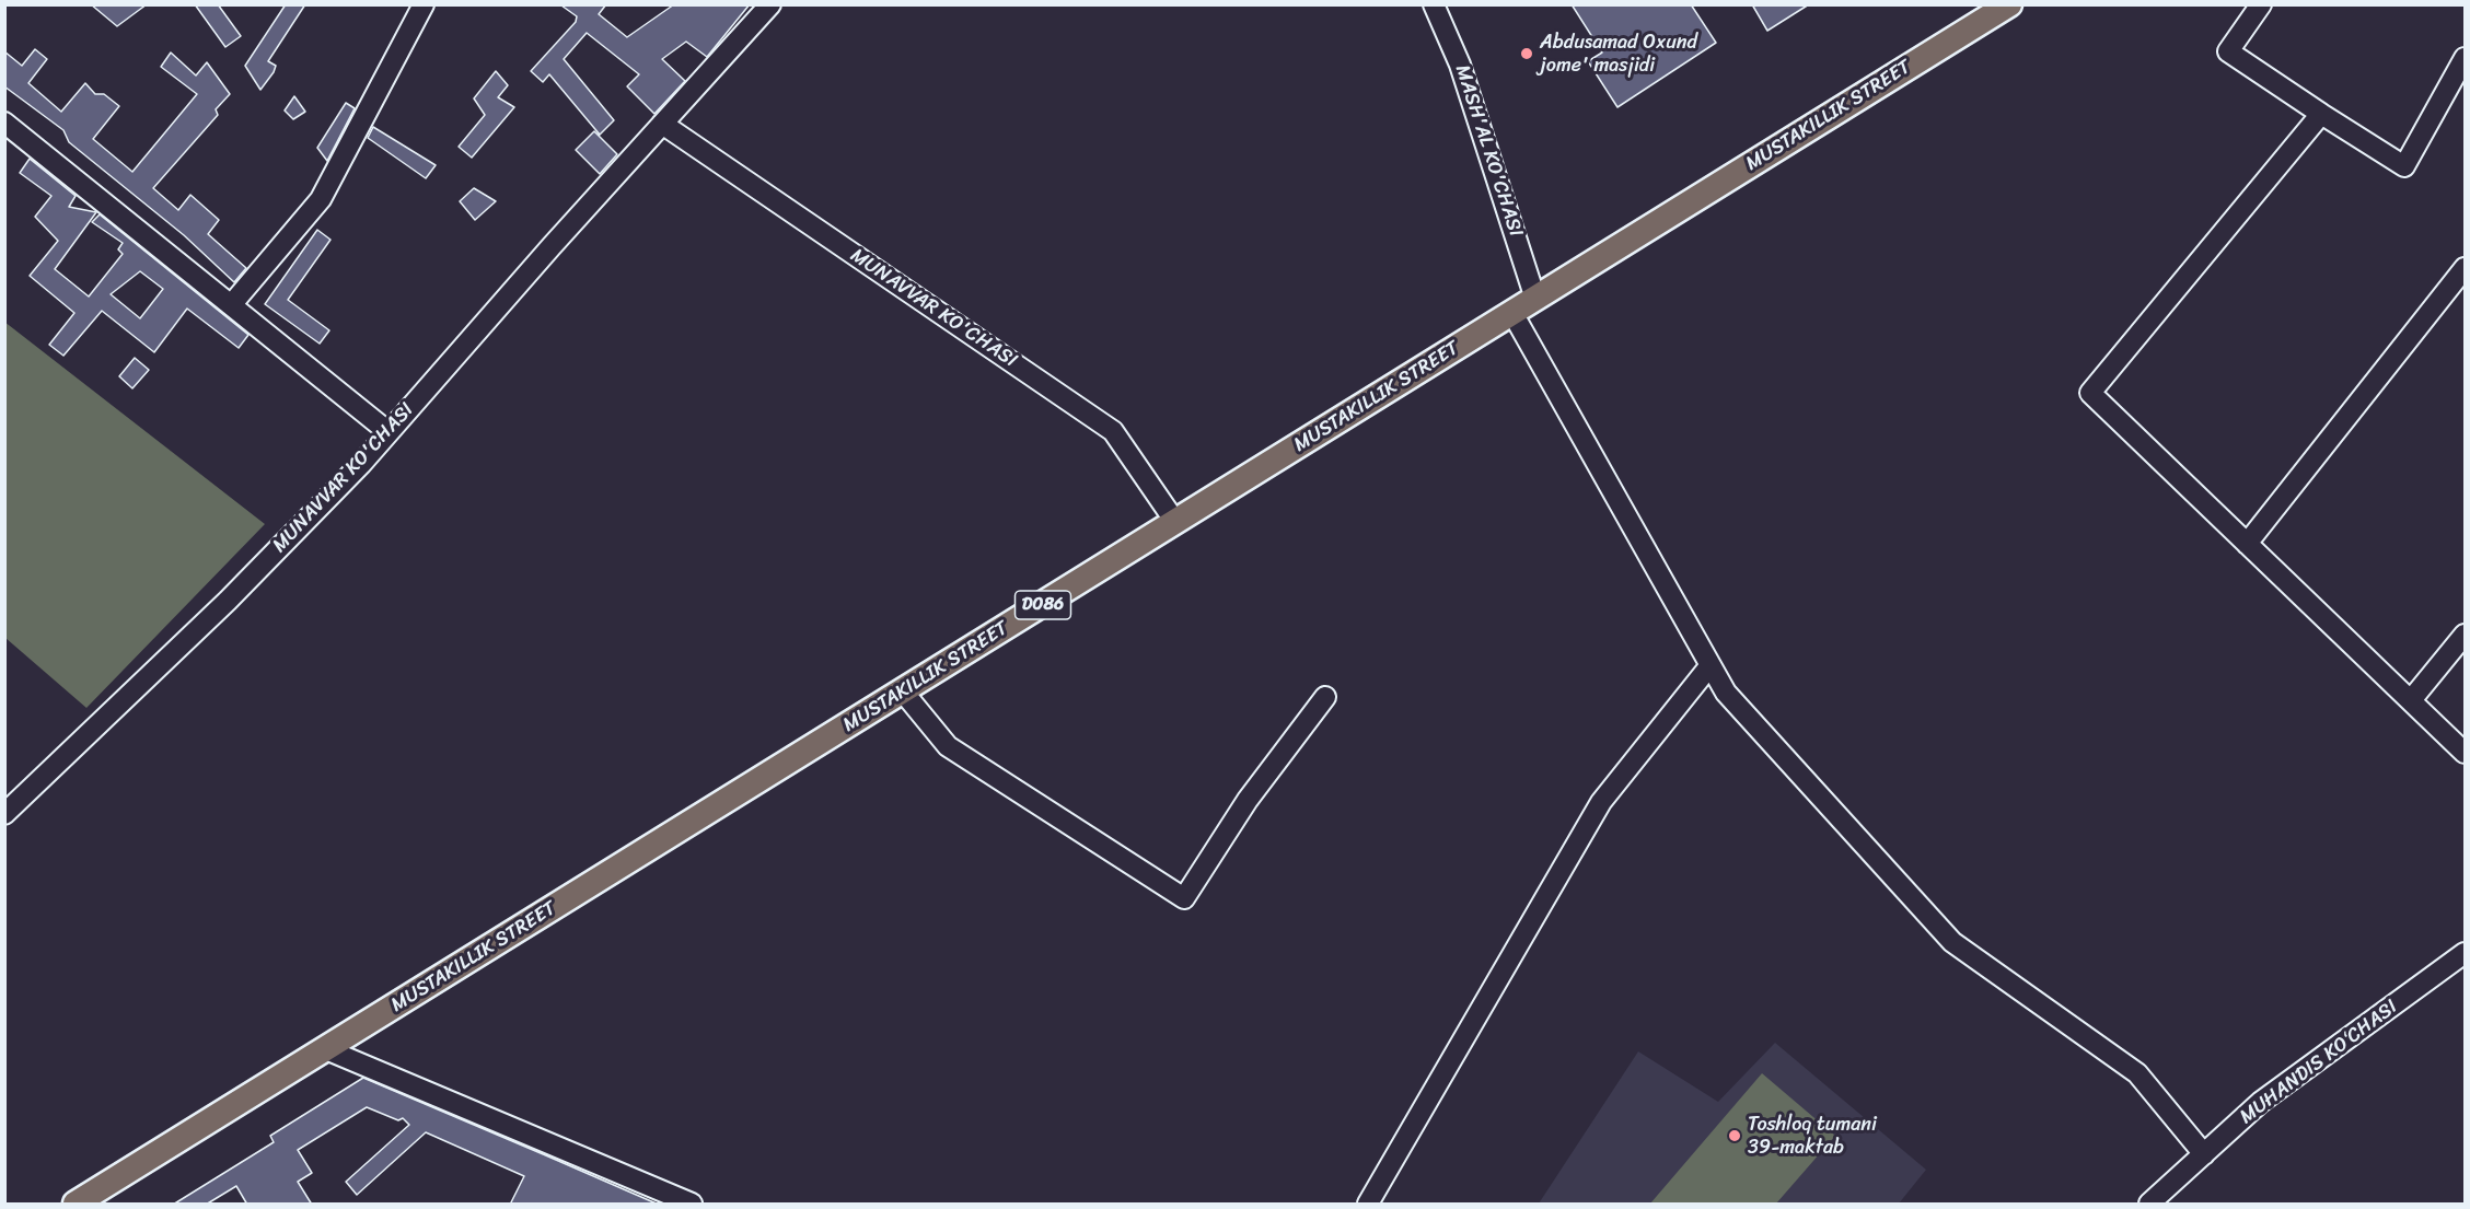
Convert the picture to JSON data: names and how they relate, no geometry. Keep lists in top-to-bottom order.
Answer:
{
  "streets": {
    "main road": ["MUSTAKILLIK STREET", "D086"],
    "street": ["MASH'AL KO'CHASI", "MUNAVVAR KO'CHASI", "MUHANDIS KO‘CHASI"]
  },
  "crossings": [
    ["MUSTAKILLIK STREET", "MASH'AL KO'CHASI"],
    ["MUSTAKILLIK STREET", "MUNAVVAR KO'CHASI"]
  ],
  "places": ["Abdusamad Oxund jome' masjidi", "Toshloq tumani 39-maktab"]
}
